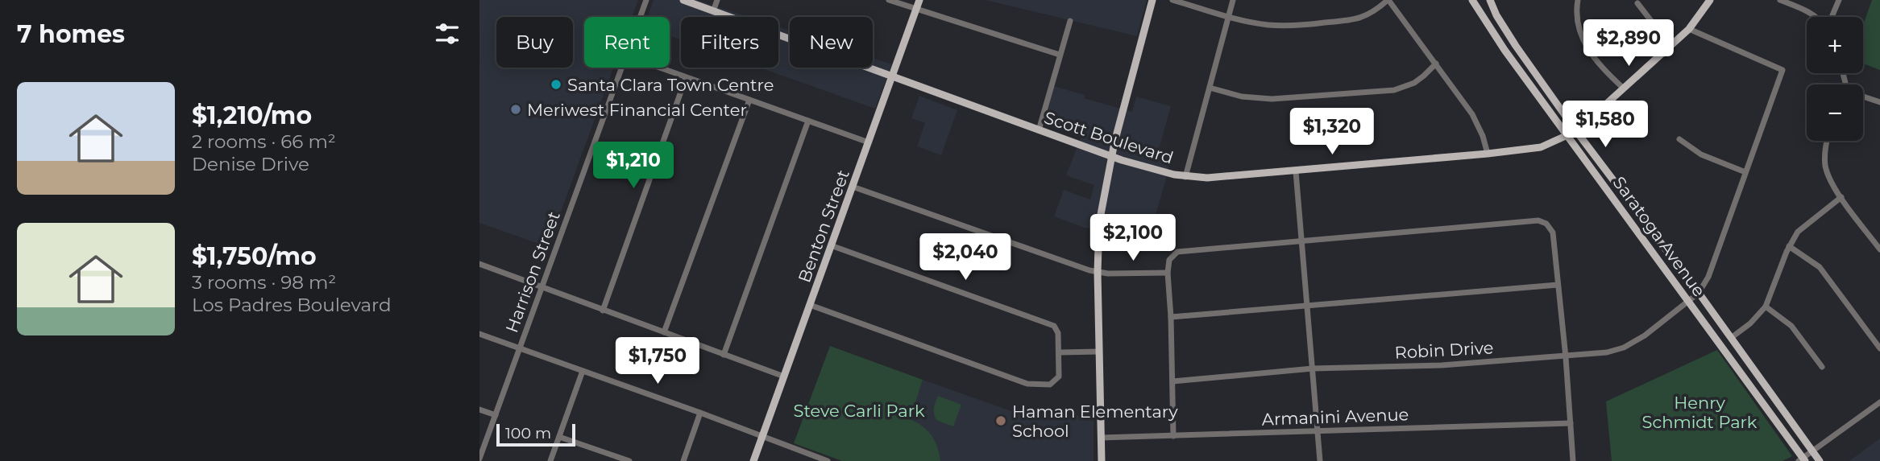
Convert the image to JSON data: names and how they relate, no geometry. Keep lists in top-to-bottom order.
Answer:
{
  "streets": {
    "main road": ["Scott Boulevard", "Benton Street", "Saratoga Avenue"],
    "street": ["Harrison Street", "Robin Drive", "Armanini Avenue"]
  },
  "crossings": [
    ["Scott Boulevard", "Benton Street"],
    ["Scott Boulevard", "Saratoga Avenue"],
    ["Saratoga Avenue", "Robin Drive"]
  ],
  "parks": ["Henry Schmidt Park", "Steve Carli Park"],
  "places": ["Santa Clara Town Centre", "Meriwest Financial Center", "Haman Elementary School"],
  "scale_bar": "100 m",
  "page": {
    "heading": "7 homes",
    "map_buttons": ["+", "−"],
    "chip": [
      "Buy",
      "Rent",
      "Filters",
      "New"
    ],
    "price": [
      "$2,890",
      "$1,580",
      "$1,320",
      "$1,210",
      "$2,100",
      "$2,040",
      "$1,750"
    ],
    "list": [
      {
        "name": "$1,210/mo",
        "note": "2 rooms · 66 m² · Denise Drive"
      },
      {
        "name": "$1,750/mo",
        "note": "3 rooms · 98 m² · Los Padres Boulevard"
      }
    ],
    "scale": "100 m"
  }
}
